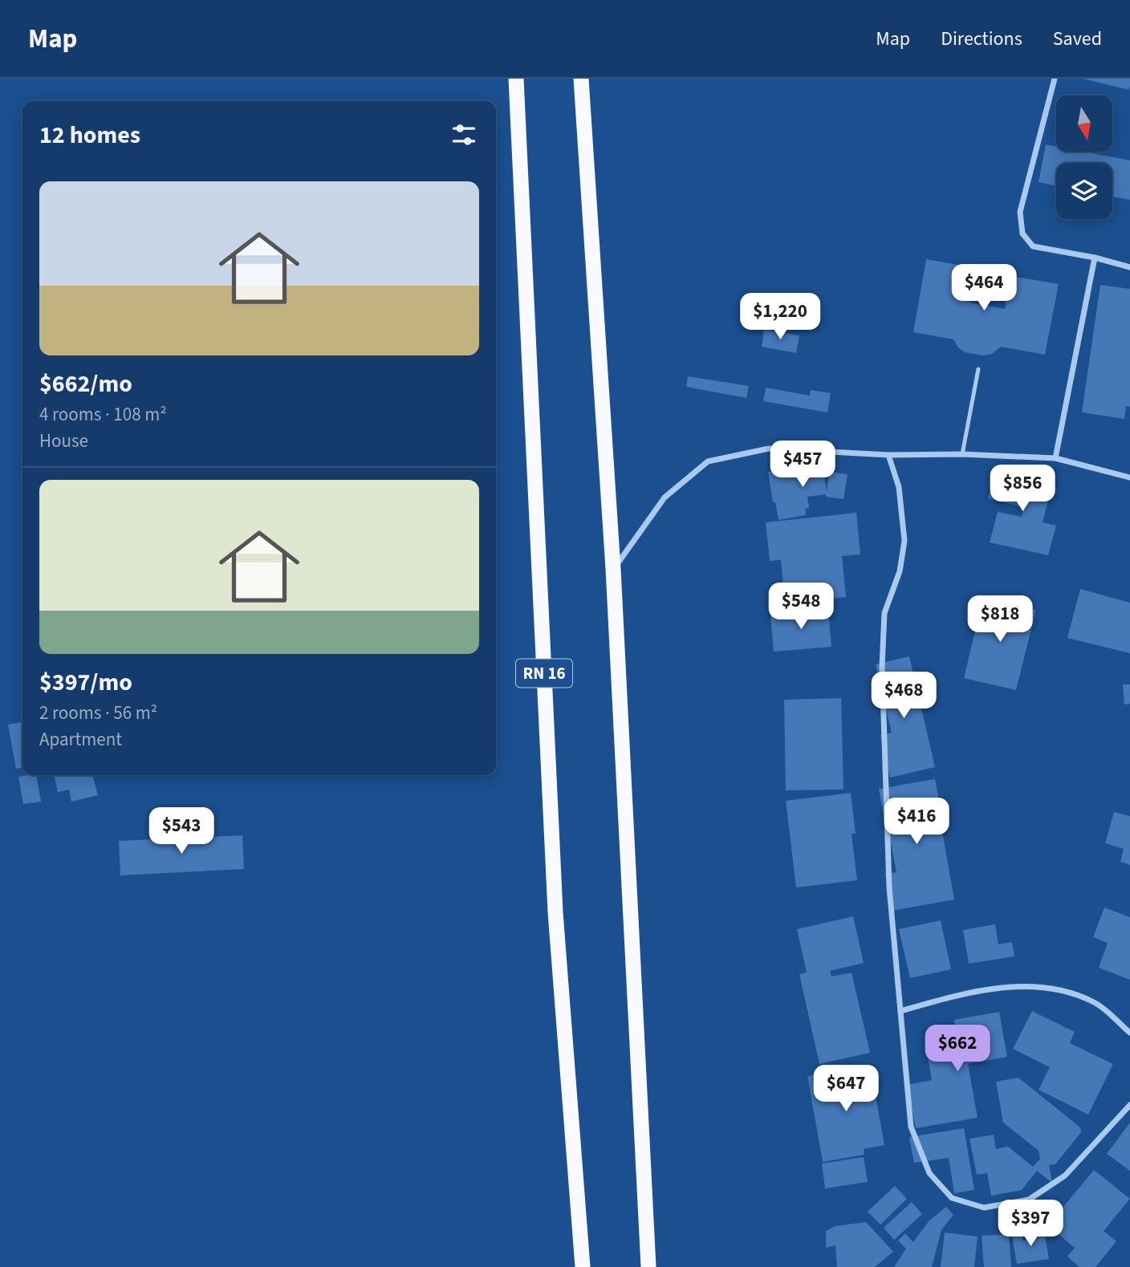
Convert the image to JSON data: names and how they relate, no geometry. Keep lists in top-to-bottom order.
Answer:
{
  "streets": {
    "highway": ["RN 16"]
  },
  "north": "bottom",
  "page": {
    "header": "Map",
    "nav": ["Map", "Directions", "Saved"],
    "heading": "12 homes",
    "list": [
      {
        "name": "$662/mo",
        "note": "4 rooms · 108 m² · House"
      },
      {
        "name": "$397/mo",
        "note": "2 rooms · 56 m² · Apartment"
      }
    ],
    "price": [
      "$464",
      "$1,220",
      "$457",
      "$856",
      "$548",
      "$818",
      "$468",
      "$416",
      "$543",
      "$662",
      "$647",
      "$397"
    ]
  }
}
